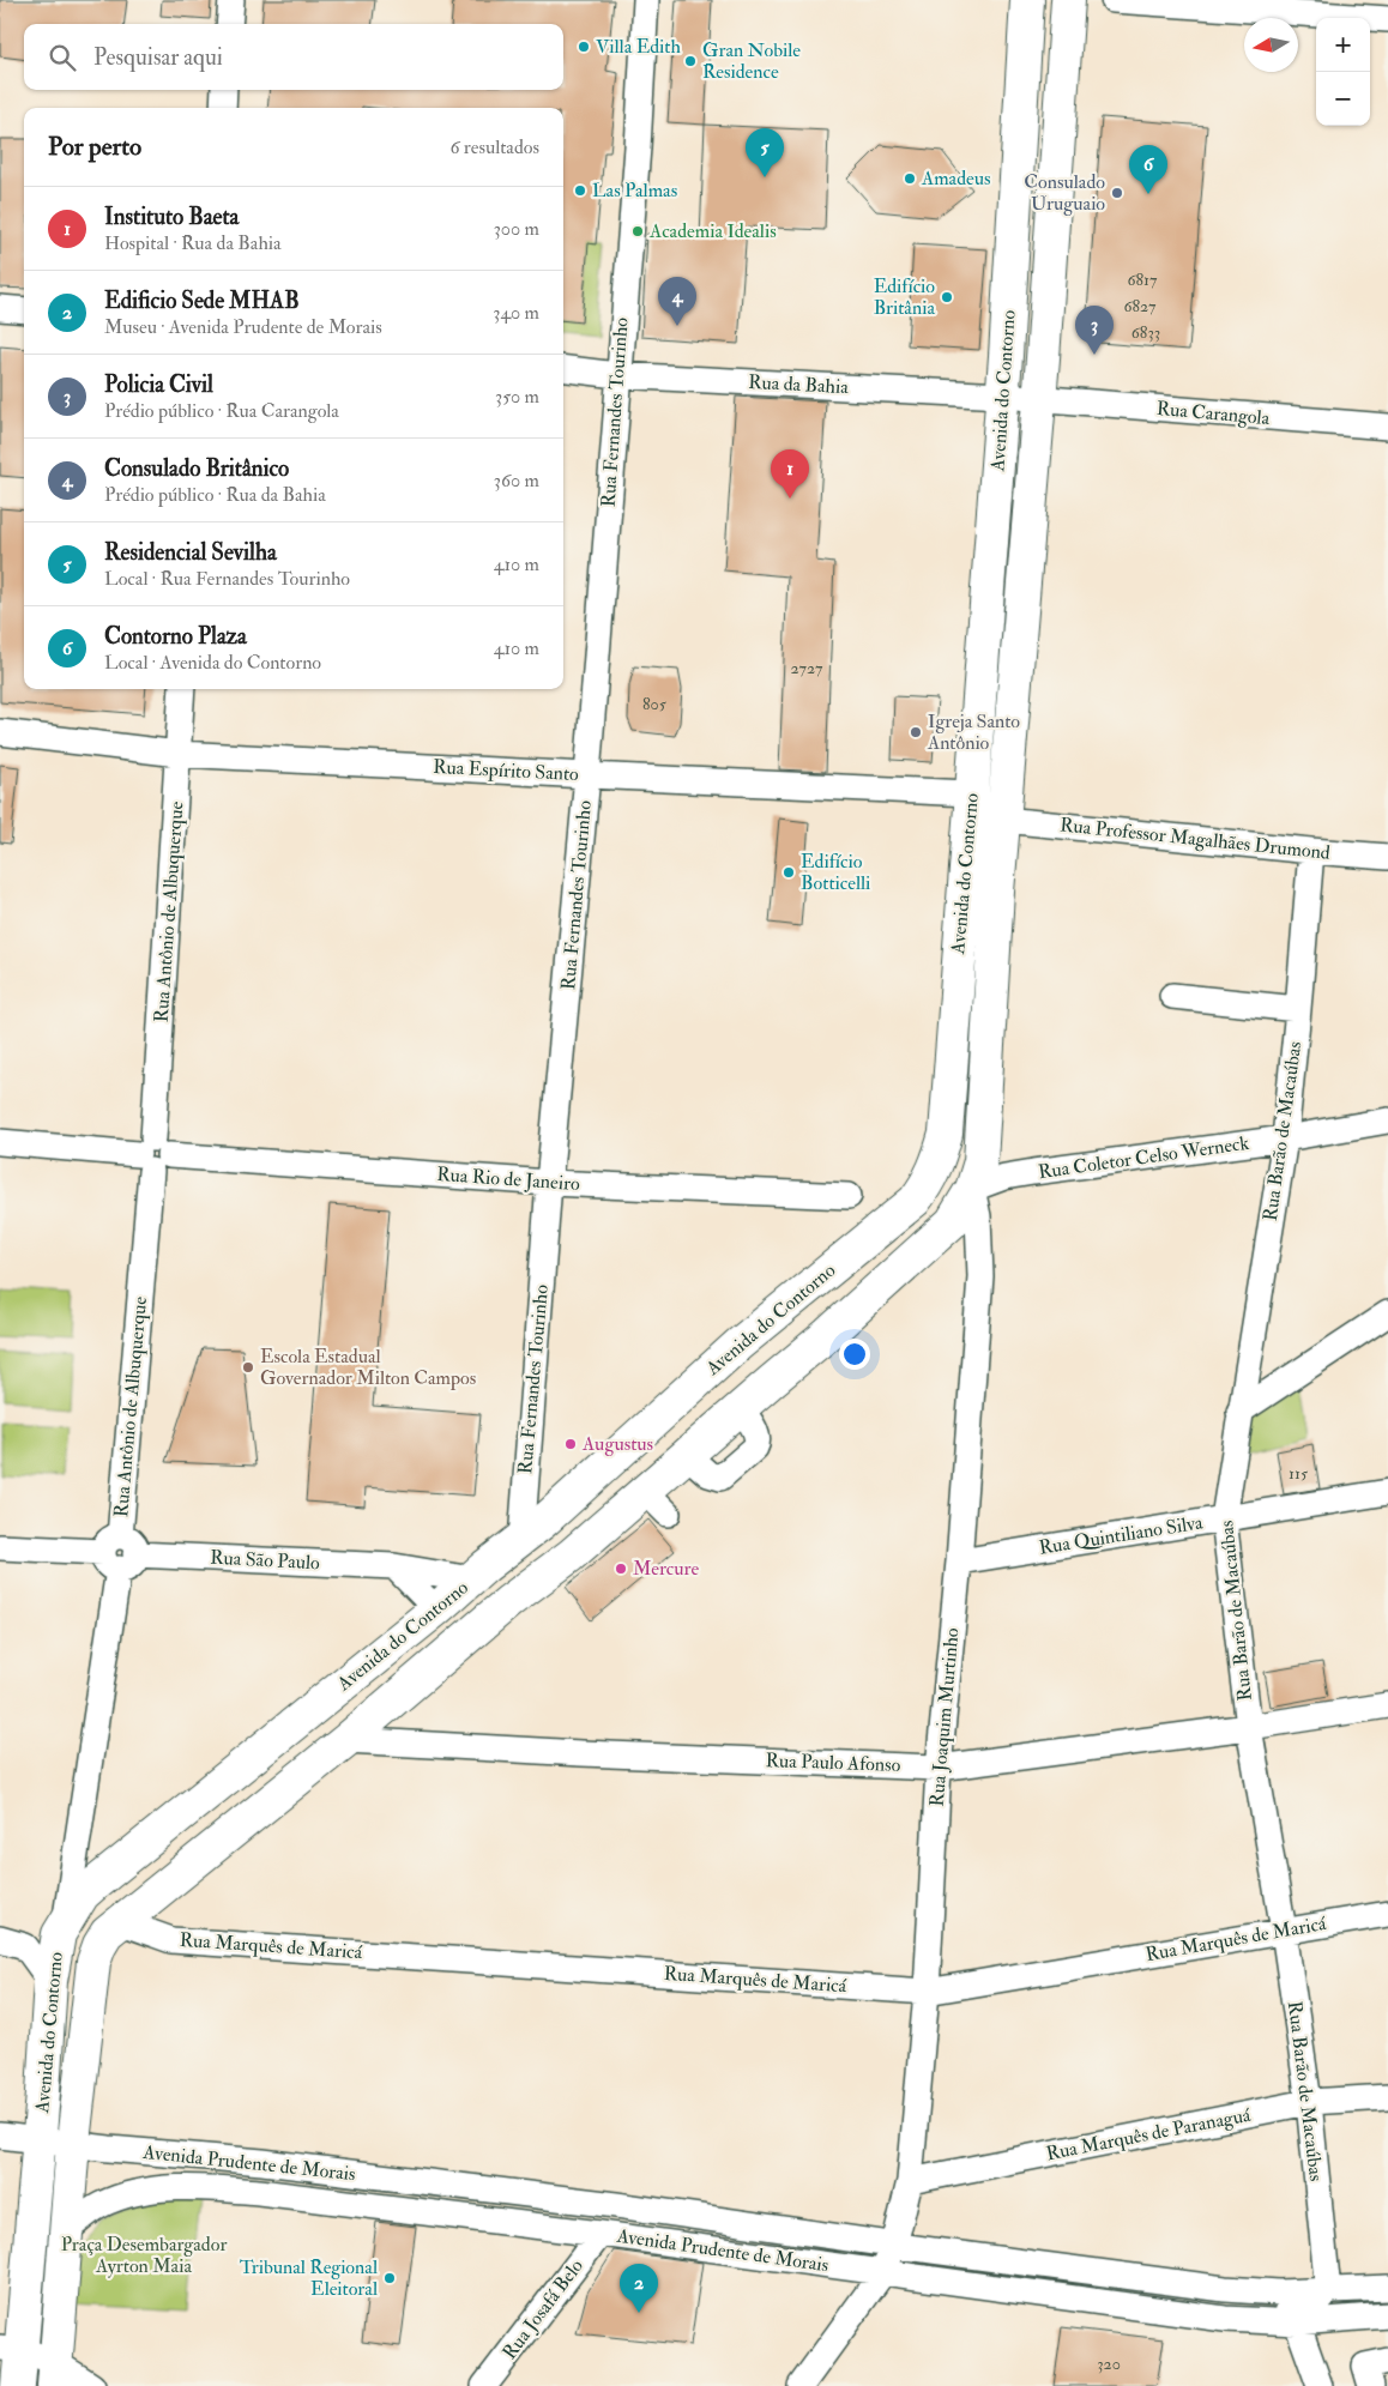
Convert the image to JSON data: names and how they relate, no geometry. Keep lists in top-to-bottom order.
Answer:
{
  "streets": {
    "main road": ["Avenida do Contorno"],
    "street": [
      "Rua da Bahia",
      "Rua Fernandes Tourinho",
      "Rua Carangola",
      "Rua Espírito Santo",
      "Rua Professor Magalhães Drumond",
      "Rua Antônio de Albuquerque",
      "Rua Barão de Macaúbas",
      "Rua Coletor Celso Werneck",
      "Rua Rio de Janeiro",
      "Rua Quintiliano Silva",
      "Rua São Paulo",
      "Rua Joaquim Murtinho",
      "Rua Paulo Afonso",
      "Rua Marquês de Maricá",
      "Rua Marquês de Paranaguá",
      "Avenida Prudente de Morais",
      "Rua Josafá Belo"
    ]
  },
  "crossings": [
    ["Rua da Bahia", "Avenida do Contorno"],
    ["Rua da Bahia", "Rua Fernandes Tourinho"],
    ["Rua da Bahia", "Rua Carangola"],
    ["Avenida do Contorno", "Rua Fernandes Tourinho"],
    ["Avenida do Contorno", "Rua Carangola"],
    ["Avenida do Contorno", "Rua Espírito Santo"],
    ["Avenida do Contorno", "Rua Professor Magalhães Drumond"],
    ["Avenida do Contorno", "Rua Antônio de Albuquerque"],
    ["Avenida do Contorno", "Rua Coletor Celso Werneck"],
    ["Avenida do Contorno", "Rua São Paulo"],
    ["Avenida do Contorno", "Rua Joaquim Murtinho"],
    ["Avenida do Contorno", "Rua Paulo Afonso"],
    ["Avenida do Contorno", "Rua Marquês de Maricá"],
    ["Avenida do Contorno", "Avenida Prudente de Morais"],
    ["Rua Fernandes Tourinho", "Rua Espírito Santo"],
    ["Rua Fernandes Tourinho", "Rua Rio de Janeiro"],
    ["Rua Espírito Santo", "Rua Antônio de Albuquerque"],
    ["Rua Professor Magalhães Drumond", "Rua Barão de Macaúbas"],
    ["Rua Antônio de Albuquerque", "Rua Rio de Janeiro"],
    ["Rua Antônio de Albuquerque", "Rua São Paulo"],
    ["Rua Barão de Macaúbas", "Rua Coletor Celso Werneck"],
    ["Rua Barão de Macaúbas", "Rua Quintiliano Silva"],
    ["Rua Barão de Macaúbas", "Rua Paulo Afonso"],
    ["Rua Barão de Macaúbas", "Rua Marquês de Maricá"],
    ["Rua Barão de Macaúbas", "Rua Marquês de Paranaguá"],
    ["Rua Barão de Macaúbas", "Avenida Prudente de Morais"],
    ["Rua Coletor Celso Werneck", "Rua Joaquim Murtinho"],
    ["Rua Quintiliano Silva", "Rua Joaquim Murtinho"],
    ["Rua Joaquim Murtinho", "Rua Paulo Afonso"],
    ["Rua Joaquim Murtinho", "Rua Marquês de Maricá"],
    ["Rua Joaquim Murtinho", "Rua Marquês de Paranaguá"],
    ["Rua Joaquim Murtinho", "Avenida Prudente de Morais"],
    ["Avenida Prudente de Morais", "Rua Josafá Belo"]
  ],
  "parks": ["Praça Desembargador Ayrton Maia"],
  "places": [
    "Villa Edith",
    "Gran Nobile Residence",
    "Amadeus",
    "Las Palmas",
    "Consulado Uruguaio",
    "Academia Idealis",
    "Edifício Britânia",
    "Igreja Santo Antônio",
    "Edifício Botticelli",
    "Escola Estadual Governador Milton Campos",
    "Augustus",
    "Mercure",
    "Tribunal Regional Eleitoral"
  ],
  "house_numbers": [
    "6817",
    "6827",
    "6833",
    "2727",
    "805",
    "115",
    "320"
  ],
  "north": "left",
  "page": {
    "map_buttons": ["+", "−"],
    "search": "Pesquisar aqui",
    "heading": ["Por perto", "6 resultados"],
    "pins": [
      "5",
      "6",
      "4",
      "3",
      "1",
      "2"
    ],
    "list": [
      {
        "mark": "1",
        "name": "Instituto Baeta",
        "note": "Hospital · Rua da Bahia",
        "value": "300 m"
      },
      {
        "mark": "2",
        "name": "Edificio Sede MHAB",
        "note": "Museu · Avenida Prudente de Morais",
        "value": "340 m"
      },
      {
        "mark": "3",
        "name": "Policia Civil",
        "note": "Prédio público · Rua Carangola",
        "value": "350 m"
      },
      {
        "mark": "4",
        "name": "Consulado Britânico",
        "note": "Prédio público · Rua da Bahia",
        "value": "360 m"
      },
      {
        "mark": "5",
        "name": "Residencial Sevilha",
        "note": "Local · Rua Fernandes Tourinho",
        "value": "410 m"
      },
      {
        "mark": "6",
        "name": "Contorno Plaza",
        "note": "Local · Avenida do Contorno",
        "value": "410 m"
      }
    ]
  }
}
